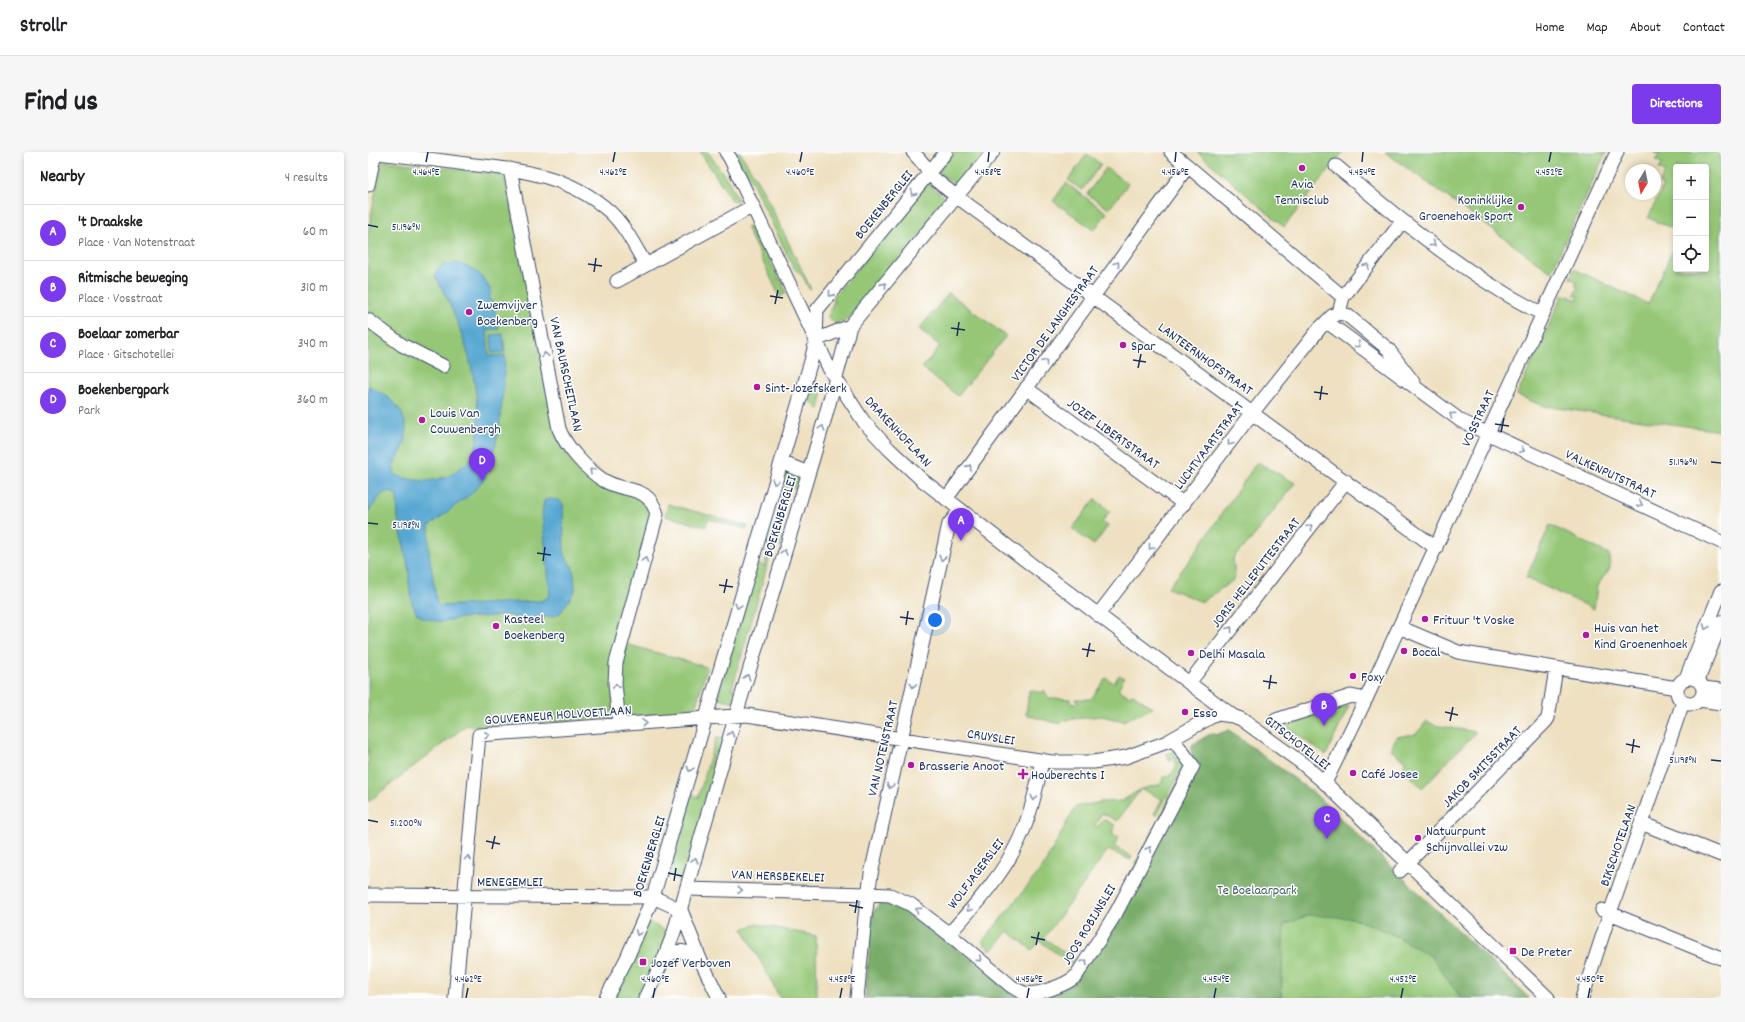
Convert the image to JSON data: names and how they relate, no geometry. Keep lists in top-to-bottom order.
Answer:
{
  "streets": {
    "street": [
      "BOEKENBERGLEI",
      "VICTOR DE LANGHESTRAAT",
      "LANTEERNHOFSTRAAT",
      "VAN BAURSCHEITLAAN",
      "VOSSTRAAT",
      "DRAKENHOFLAAN",
      "JOZEF LIBERTSTRAAT",
      "LUCHTVAARTSTRAAT",
      "VALKENPUTSTRAAT",
      "JORIS HELLEPUTTESTRAAT",
      "GOUVERNEUR HOLVOETLAAN",
      "CRUYSLEI",
      "GITSCHOTELLEI",
      "VAN NOTENSTRAAT",
      "JAKOB SMITSSTRAAT",
      "BIKSCHOTELAAN",
      "WOLFJAGERSLEI",
      "VAN HERSBEKELEI",
      "MENEGEMLEI",
      "JOOS ROBIJNSLEI"
    ]
  },
  "crossings": [
    ["BOEKENBERGLEI", "LANTEERNHOFSTRAAT"],
    ["BOEKENBERGLEI", "DRAKENHOFLAAN"],
    ["BOEKENBERGLEI", "GOUVERNEUR HOLVOETLAAN"],
    ["BOEKENBERGLEI", "CRUYSLEI"],
    ["BOEKENBERGLEI", "VAN HERSBEKELEI"],
    ["BOEKENBERGLEI", "MENEGEMLEI"],
    ["VICTOR DE LANGHESTRAAT", "LANTEERNHOFSTRAAT"],
    ["VICTOR DE LANGHESTRAAT", "DRAKENHOFLAAN"],
    ["VICTOR DE LANGHESTRAAT", "JOZEF LIBERTSTRAAT"],
    ["LANTEERNHOFSTRAAT", "VOSSTRAAT"],
    ["LANTEERNHOFSTRAAT", "LUCHTVAARTSTRAAT"],
    ["LANTEERNHOFSTRAAT", "JORIS HELLEPUTTESTRAAT"],
    ["VAN BAURSCHEITLAAN", "GOUVERNEUR HOLVOETLAAN"],
    ["VOSSTRAAT", "VALKENPUTSTRAAT"],
    ["VOSSTRAAT", "GITSCHOTELLEI"],
    ["DRAKENHOFLAAN", "GITSCHOTELLEI"],
    ["DRAKENHOFLAAN", "VAN NOTENSTRAAT"],
    ["JOZEF LIBERTSTRAAT", "LUCHTVAARTSTRAAT"],
    ["LUCHTVAARTSTRAAT", "VALKENPUTSTRAAT"],
    ["LUCHTVAARTSTRAAT", "GITSCHOTELLEI"],
    ["JORIS HELLEPUTTESTRAAT", "GITSCHOTELLEI"],
    ["GOUVERNEUR HOLVOETLAAN", "MENEGEMLEI"],
    ["CRUYSLEI", "GITSCHOTELLEI"],
    ["CRUYSLEI", "VAN NOTENSTRAAT"],
    ["CRUYSLEI", "WOLFJAGERSLEI"],
    ["CRUYSLEI", "JOOS ROBIJNSLEI"],
    ["GITSCHOTELLEI", "JAKOB SMITSSTRAAT"],
    ["VAN NOTENSTRAAT", "VAN HERSBEKELEI"],
    ["VAN NOTENSTRAAT", "JOOS ROBIJNSLEI"],
    ["WOLFJAGERSLEI", "JOOS ROBIJNSLEI"],
    ["VAN HERSBEKELEI", "JOOS ROBIJNSLEI"]
  ],
  "one_way": [
    "VICTOR DE LANGHESTRAAT",
    "VAN BAURSCHEITLAAN",
    "LUCHTVAARTSTRAAT",
    "JORIS HELLEPUTTESTRAAT",
    "VAN NOTENSTRAAT",
    "WOLFJAGERSLEI",
    "VAN HERSBEKELEI"
  ],
  "parks": ["Te Boelaarpark"],
  "places": {
    "other": [
      "Avia Tennisclub",
      "Koninklijke Groenehoek Sport",
      "Zwemvijver Boekenberg",
      "Spar",
      "Sint-Jozefskerk",
      "Louis Van Couwenbergh",
      "Frituur 't Voske",
      "Kasteel Boekenberg",
      "Huis van het Kind Groenenhoek",
      "Bocal",
      "Delhi Masala",
      "Foxy",
      "Esso",
      "Brasserie Anoot",
      "Café Josee",
      "Natuurpunt Schijnvallei vzw"
    ],
    "health": ["Houberechts I"],
    "transit": ["De Preter", "Jozef Verboven"]
  },
  "north": "bottom",
  "page": {
    "header": "Strollr",
    "nav": [
      "Home",
      "Map",
      "About",
      "Contact"
    ],
    "title": "Find us",
    "buttons": "Directions",
    "heading": ["Nearby", "4 results"],
    "map_buttons": ["+", "−"],
    "list": [
      {
        "mark": "A",
        "name": "'t Draakske",
        "note": "Place · Van Notenstraat",
        "value": "60 m"
      },
      {
        "mark": "B",
        "name": "Ritmische beweging",
        "note": "Place · Vosstraat",
        "value": "310 m"
      },
      {
        "mark": "C",
        "name": "Boelaar zomerbar",
        "note": "Place · Gitschotellei",
        "value": "340 m"
      },
      {
        "mark": "D",
        "name": "Boekenbergpark",
        "note": "Park",
        "value": "360 m"
      }
    ],
    "pins": [
      "D",
      "A",
      "B",
      "C"
    ]
  },
  "coordinates": [
    "4.464°E",
    "4.462°E",
    "4.460°E",
    "4.458°E",
    "4.456°E",
    "4.454°E",
    "4.452°E",
    "51.196°N",
    "51.198°N",
    "51.200°N",
    "4.450°E"
  ]
}
